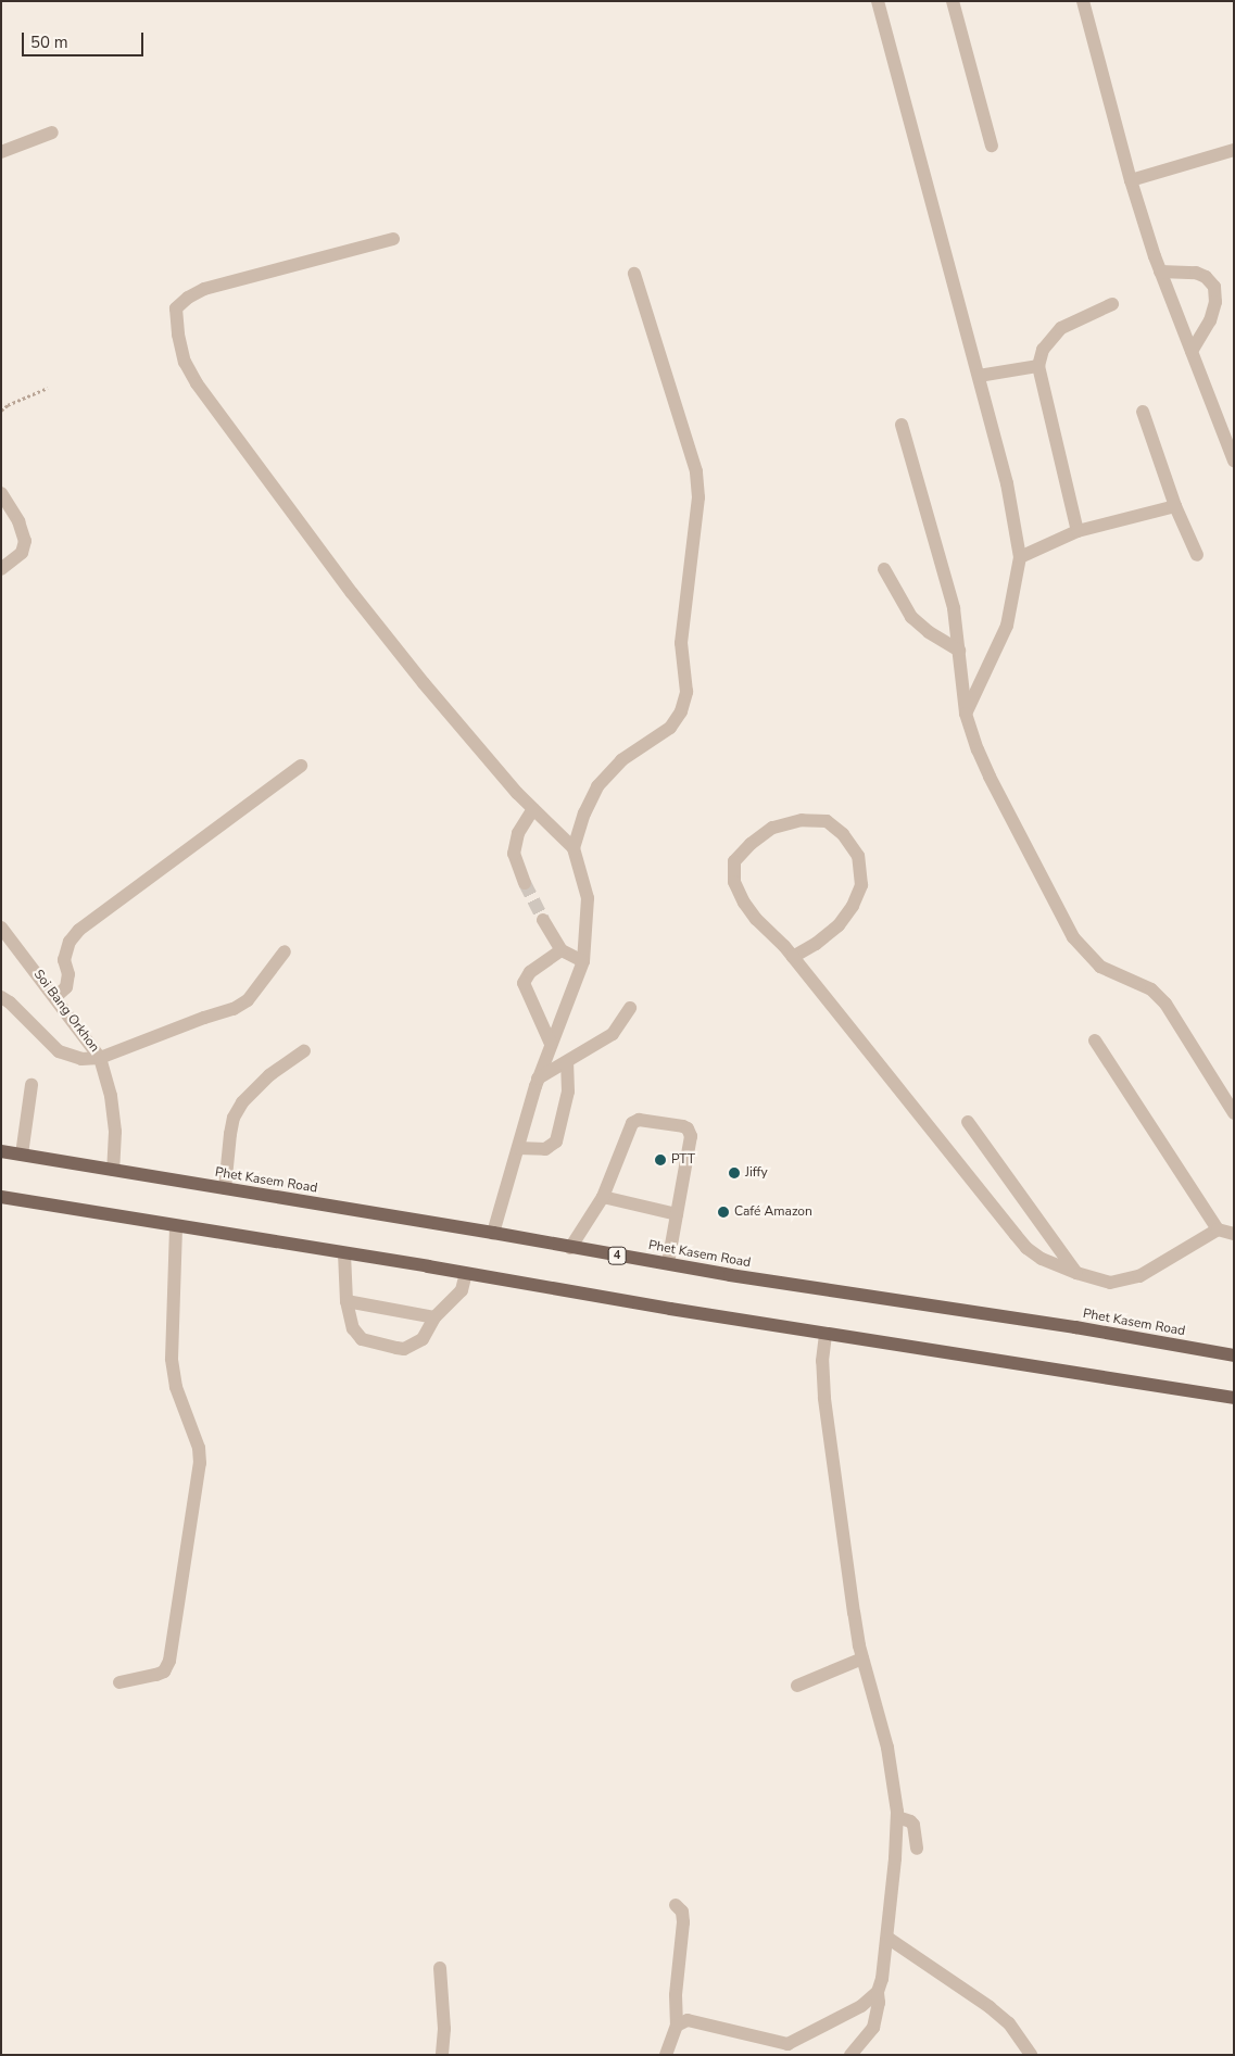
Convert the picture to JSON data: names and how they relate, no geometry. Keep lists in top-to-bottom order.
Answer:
{
  "streets": {
    "main road": ["Phet Kasem Road", "4"],
    "street": ["Soi Bang Orkhon"]
  },
  "crossings": [
    ["Soi Bang Orkhon", "Phet Kasem Road"]
  ],
  "places": ["PTT", "Jiffy", "Café Amazon"],
  "scale_bar": "50 m"
}
